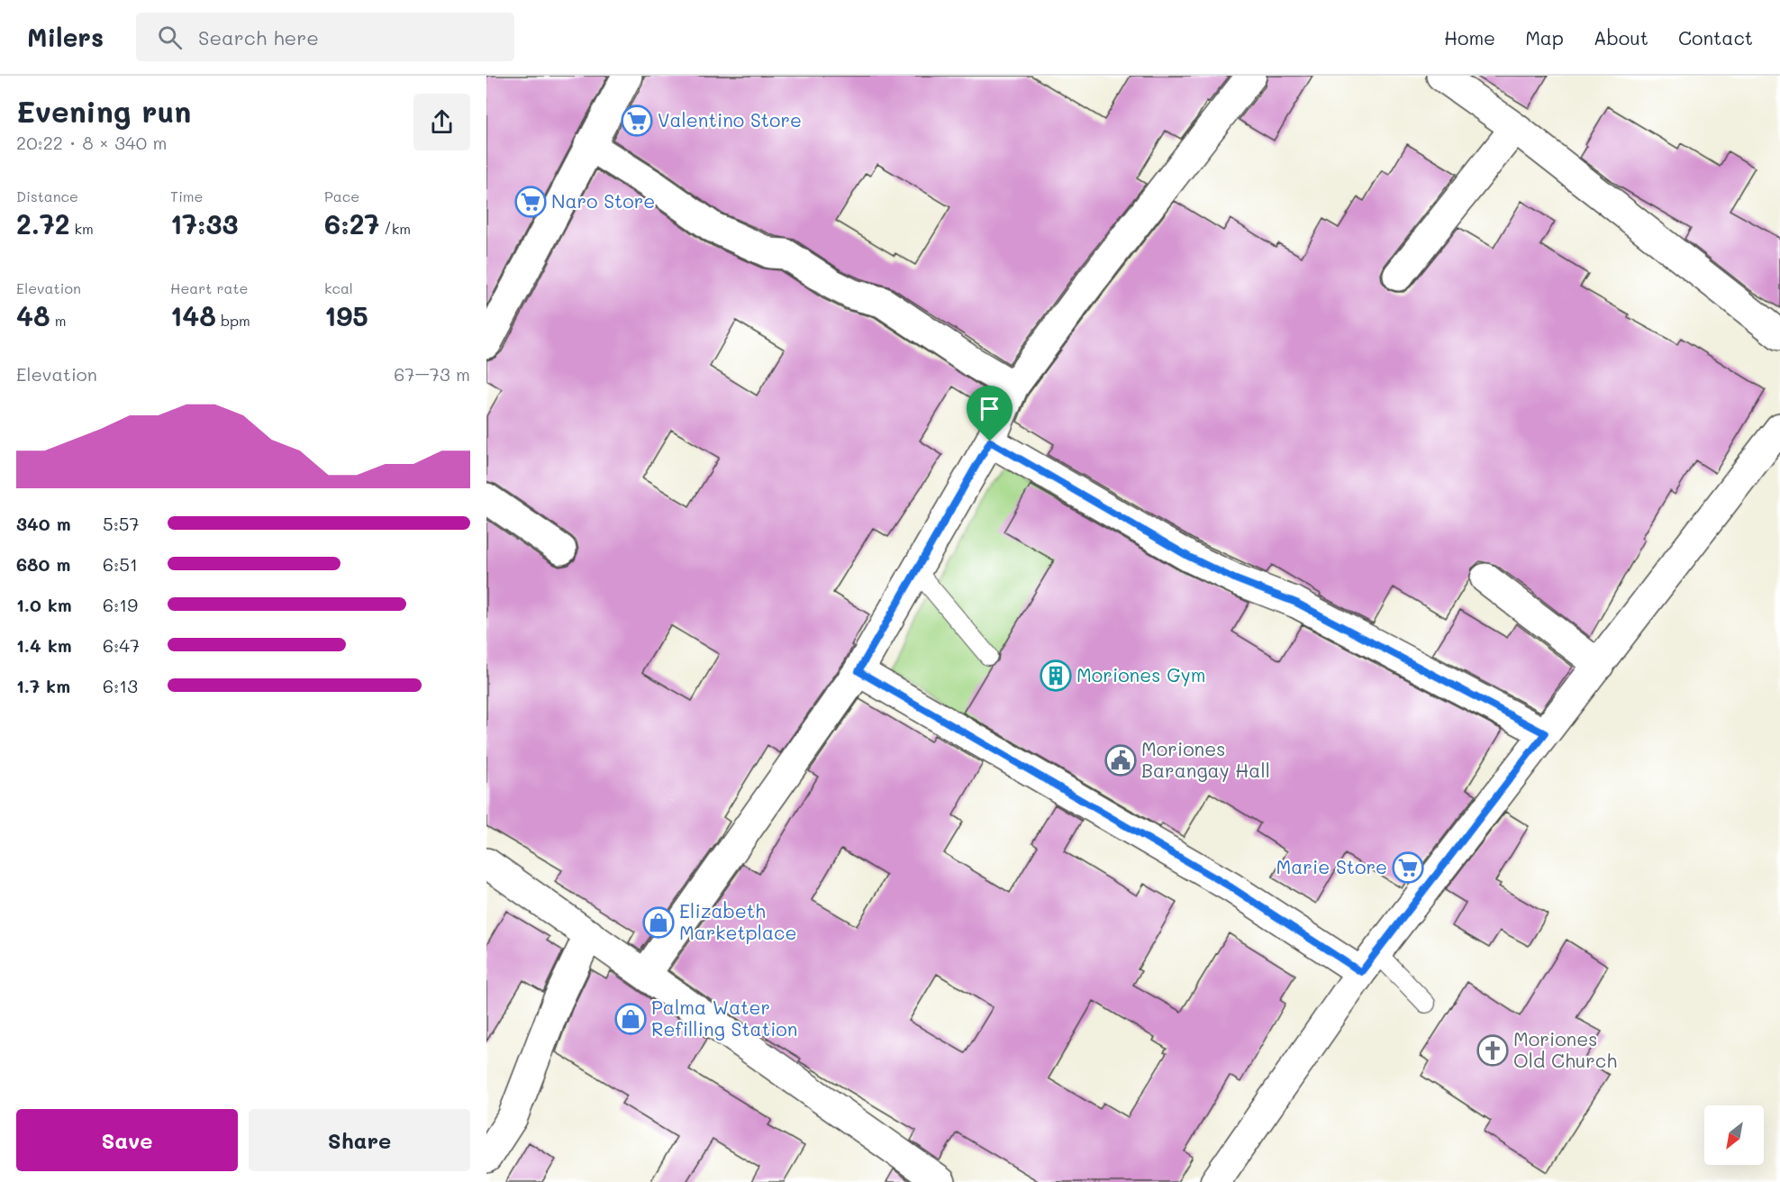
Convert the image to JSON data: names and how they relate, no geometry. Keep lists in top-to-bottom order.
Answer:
{
  "places": {
    "supermarket": ["Valentino Store", "Naro Store", "Marie Store"],
    "building": ["Moriones Gym"],
    "public building": ["Moriones Barangay Hall"],
    "shop": ["Elizabeth Marketplace", "Palma Water Refilling Station"],
    "church": ["Moriones Old Church"]
  },
  "north": "bottom left",
  "page": {
    "header": "Milers",
    "search": "Search here",
    "nav": [
      "Home",
      "Map",
      "About",
      "Contact"
    ],
    "heading": ["Evening run", "20:22 · 8 × 340 m"],
    "stats": [
      ["Distance", "2.72 km"],
      ["Time", "17:33"],
      ["Pace", "6:27 /km"],
      ["Elevation", "48 m"],
      ["Heart rate", "148 bpm"],
      ["kcal", "195"]
    ],
    "chart": ["Elevation", "67–73 m"],
    "list": [
      {
        "name": "340 m",
        "note": "5:57"
      },
      {
        "name": "680 m",
        "note": "6:51"
      },
      {
        "name": "1.0 km",
        "note": "6:19"
      },
      {
        "name": "1.4 km",
        "note": "6:47"
      },
      {
        "name": "1.7 km",
        "note": "6:13"
      }
    ],
    "buttons": ["Save", "Share"]
  }
}
